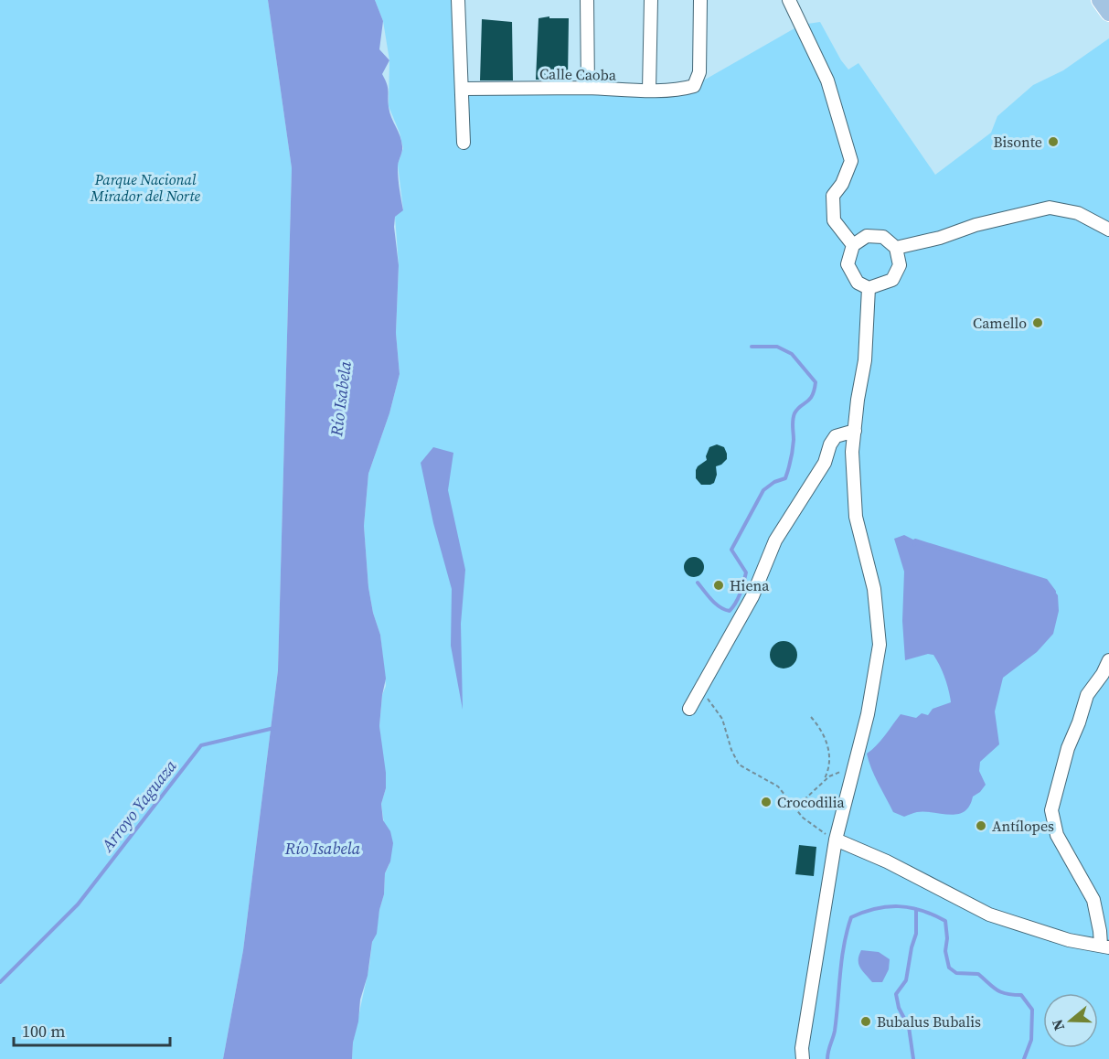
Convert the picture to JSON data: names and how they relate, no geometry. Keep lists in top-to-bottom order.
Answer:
{
  "streets": {
    "street": ["Calle Caoba"]
  },
  "water": ["Río Isabela", "Arroyo Yaguaza"],
  "parks": ["Parque Nacional Mirador del Norte"],
  "places": [
    "Bisonte",
    "Camello",
    "Hiena",
    "Crocodilia",
    "Antílopes",
    "Bubalus Bubalis"
  ],
  "scale_bar": "100 m",
  "north": "left"
}
